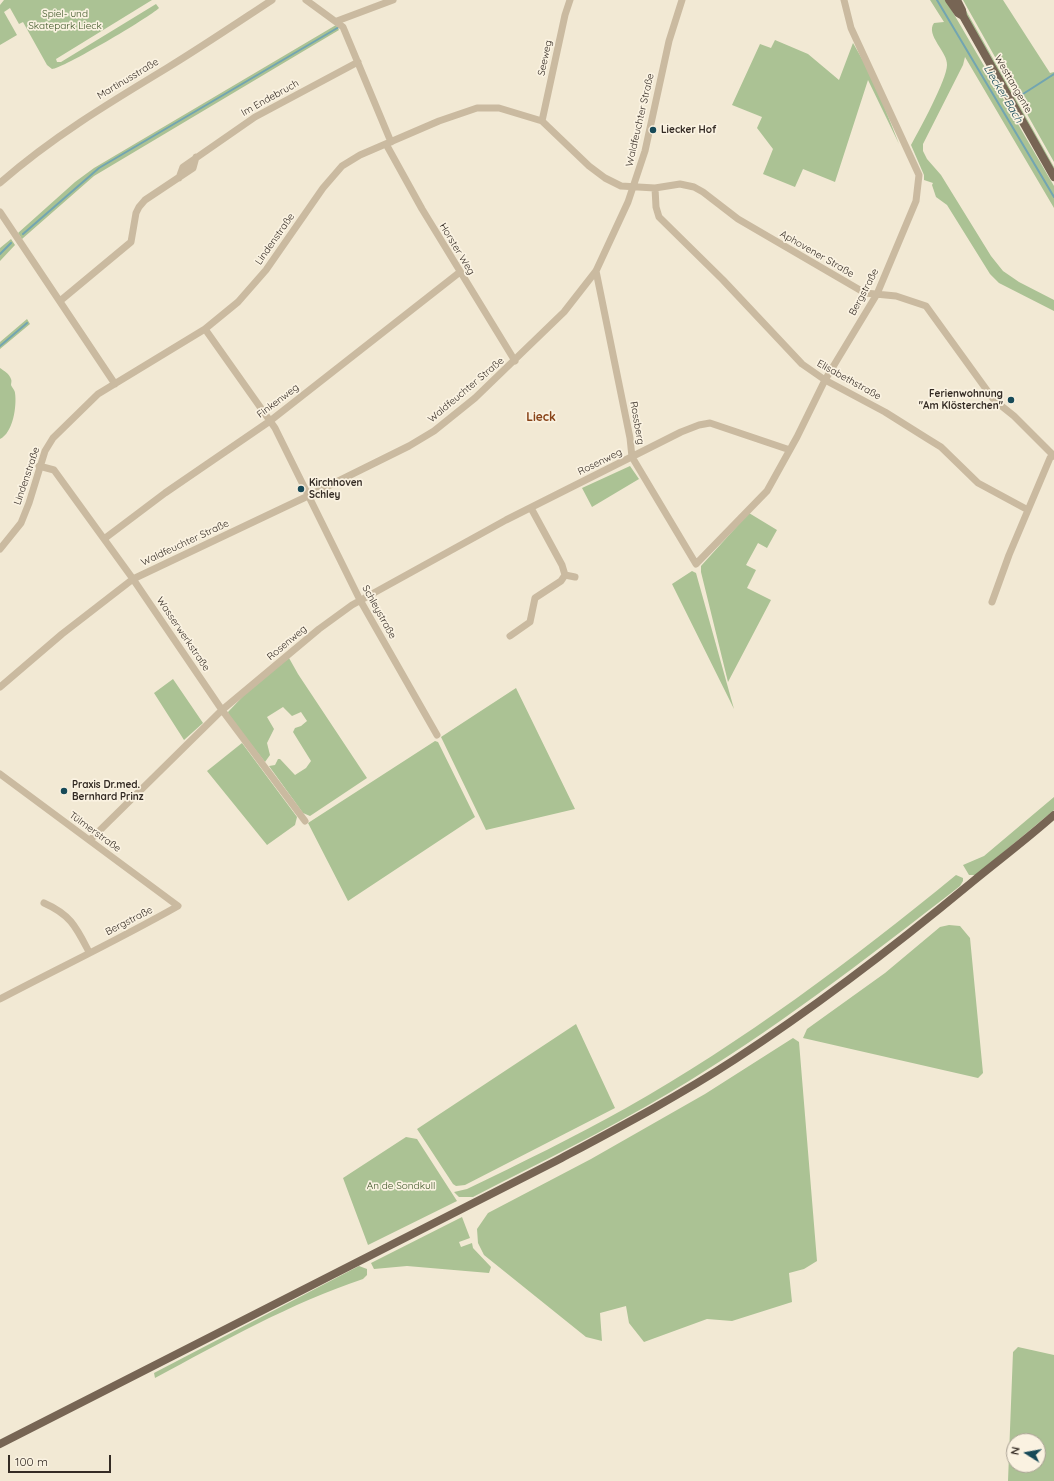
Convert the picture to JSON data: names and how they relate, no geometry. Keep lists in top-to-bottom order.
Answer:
{
  "streets": {
    "main road": ["Westtangente"],
    "street": [
      "Seeweg",
      "Martinusstraße",
      "Im Endebruch",
      "Waldfeuchter Straße",
      "Lindenstraße",
      "Horster Weg",
      "Aphovener Straße",
      "Bergstraße",
      "Elisabethstraße",
      "Finkenweg",
      "Rossberg",
      "Rosenweg",
      "Schleystraße",
      "Wasserwerkstraße",
      "Tülmerstraße"
    ]
  },
  "crossings": [
    ["Seeweg", "Lindenstraße"],
    ["Im Endebruch", "Horster Weg"],
    ["Waldfeuchter Straße", "Lindenstraße"],
    ["Waldfeuchter Straße", "Horster Weg"],
    ["Waldfeuchter Straße", "Aphovener Straße"],
    ["Waldfeuchter Straße", "Rossberg"],
    ["Waldfeuchter Straße", "Schleystraße"],
    ["Waldfeuchter Straße", "Wasserwerkstraße"],
    ["Lindenstraße", "Horster Weg"],
    ["Lindenstraße", "Aphovener Straße"],
    ["Lindenstraße", "Schleystraße"],
    ["Lindenstraße", "Wasserwerkstraße"],
    ["Horster Weg", "Finkenweg"],
    ["Aphovener Straße", "Bergstraße"],
    ["Aphovener Straße", "Elisabethstraße"],
    ["Bergstraße", "Elisabethstraße"],
    ["Bergstraße", "Rossberg"],
    ["Bergstraße", "Rosenweg"],
    ["Bergstraße", "Tülmerstraße"],
    ["Finkenweg", "Schleystraße"],
    ["Finkenweg", "Wasserwerkstraße"],
    ["Rossberg", "Rosenweg"],
    ["Rosenweg", "Schleystraße"],
    ["Rosenweg", "Wasserwerkstraße"],
    ["Rosenweg", "Tülmerstraße"]
  ],
  "districts": ["Lieck"],
  "water": ["Liecker Bach"],
  "parks": ["Spiel- und Skatepark Lieck", "An de Sondkull"],
  "places": [
    "Liecker Hof",
    "Ferienwohnung \"Am Klösterchen\"",
    "Kirchhoven Schley",
    "Praxis Dr.med. Bernhard Prinz"
  ],
  "scale_bar": "100 m",
  "north": "left"
}
